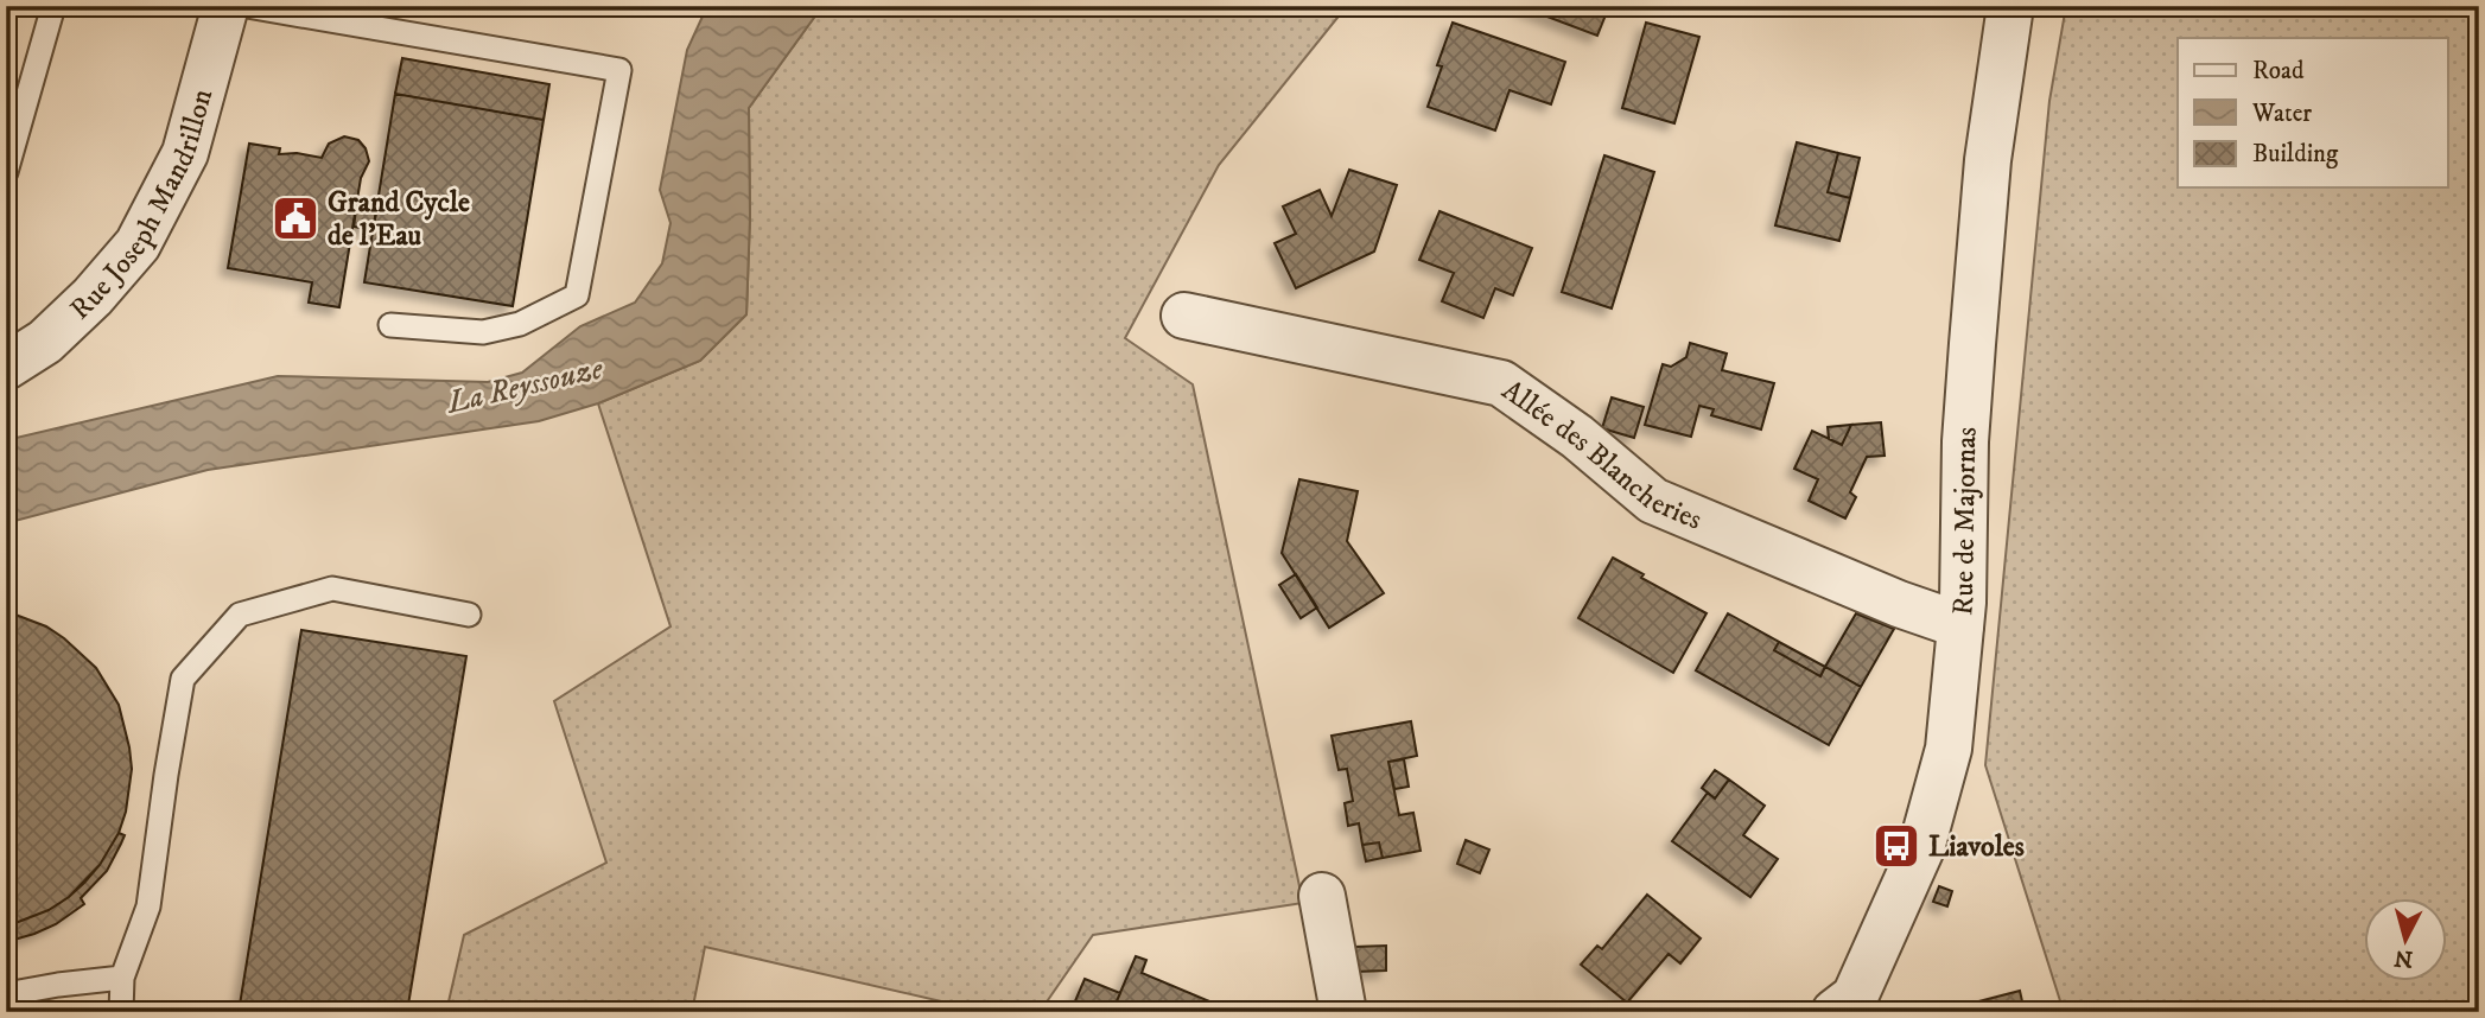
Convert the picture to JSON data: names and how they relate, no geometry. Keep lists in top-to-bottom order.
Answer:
{
  "streets": {
    "street": ["Rue Joseph Mandrillon", "Allée des Blancheries", "Rue de Majornas"]
  },
  "crossings": [
    ["Allée des Blancheries", "Rue de Majornas"]
  ],
  "water": ["La Reyssouze"],
  "places": {
    "public building": ["Grand Cycle de l'Eau"],
    "bus stop": ["Liavoles"]
  },
  "legend": ["Road", "Water", "Building"],
  "north": "bottom"
}
